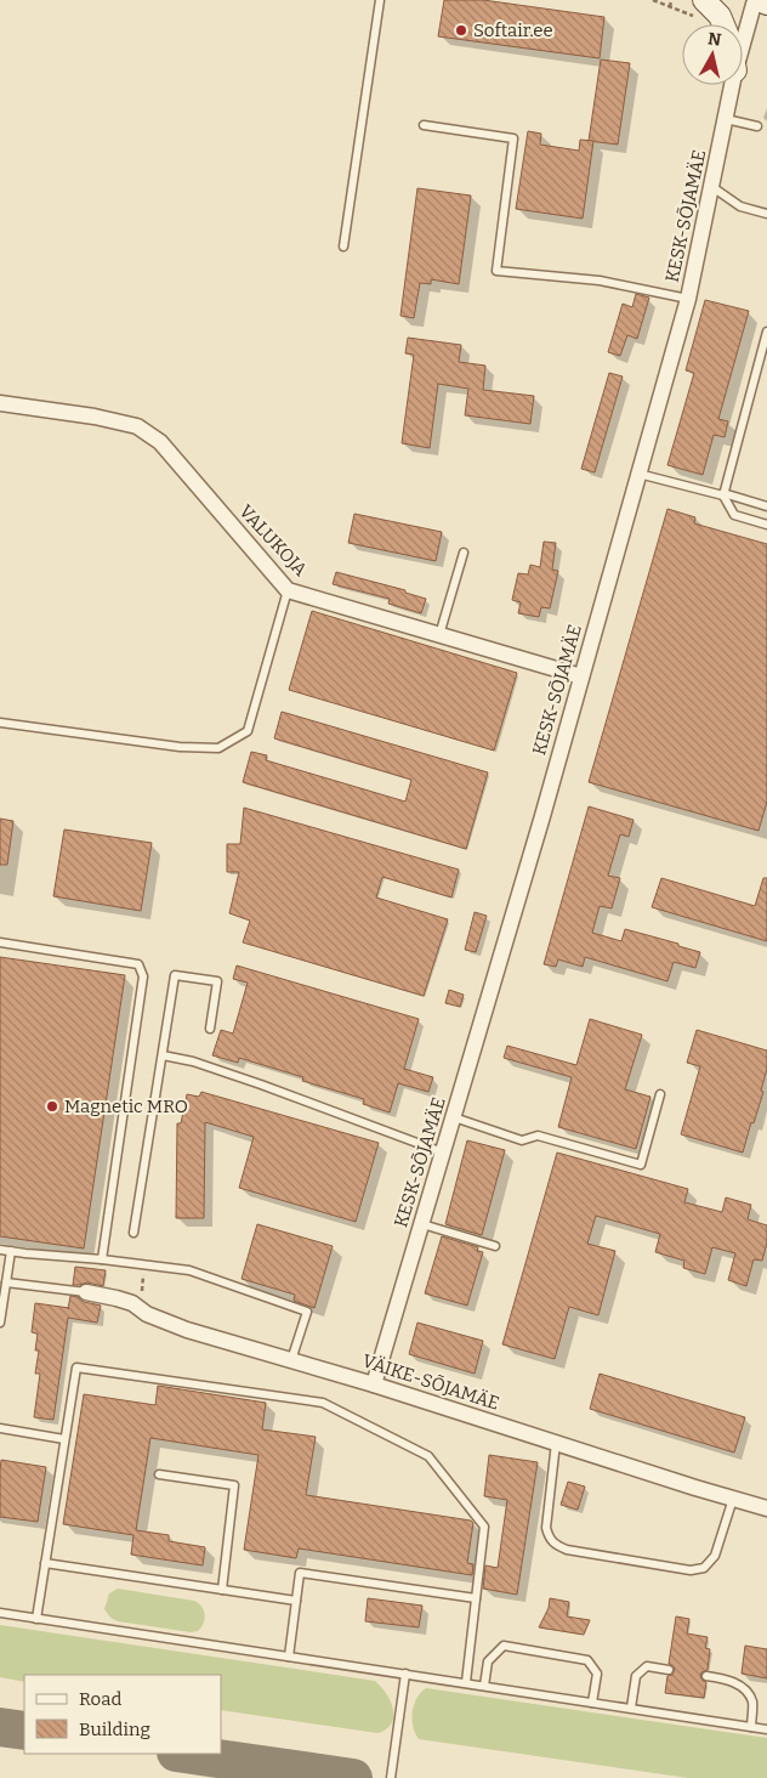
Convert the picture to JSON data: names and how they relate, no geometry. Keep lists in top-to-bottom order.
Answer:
{
  "streets": {
    "street": ["KESK-SÕJAMÄE", "VALUKOJA", "VÄIKE-SÕJAMÄE"]
  },
  "crossings": [
    ["KESK-SÕJAMÄE", "VALUKOJA"],
    ["KESK-SÕJAMÄE", "VÄIKE-SÕJAMÄE"]
  ],
  "places": ["Softair.ee", "Magnetic MRO"],
  "legend": ["Road", "Building"],
  "north": "top"
}
